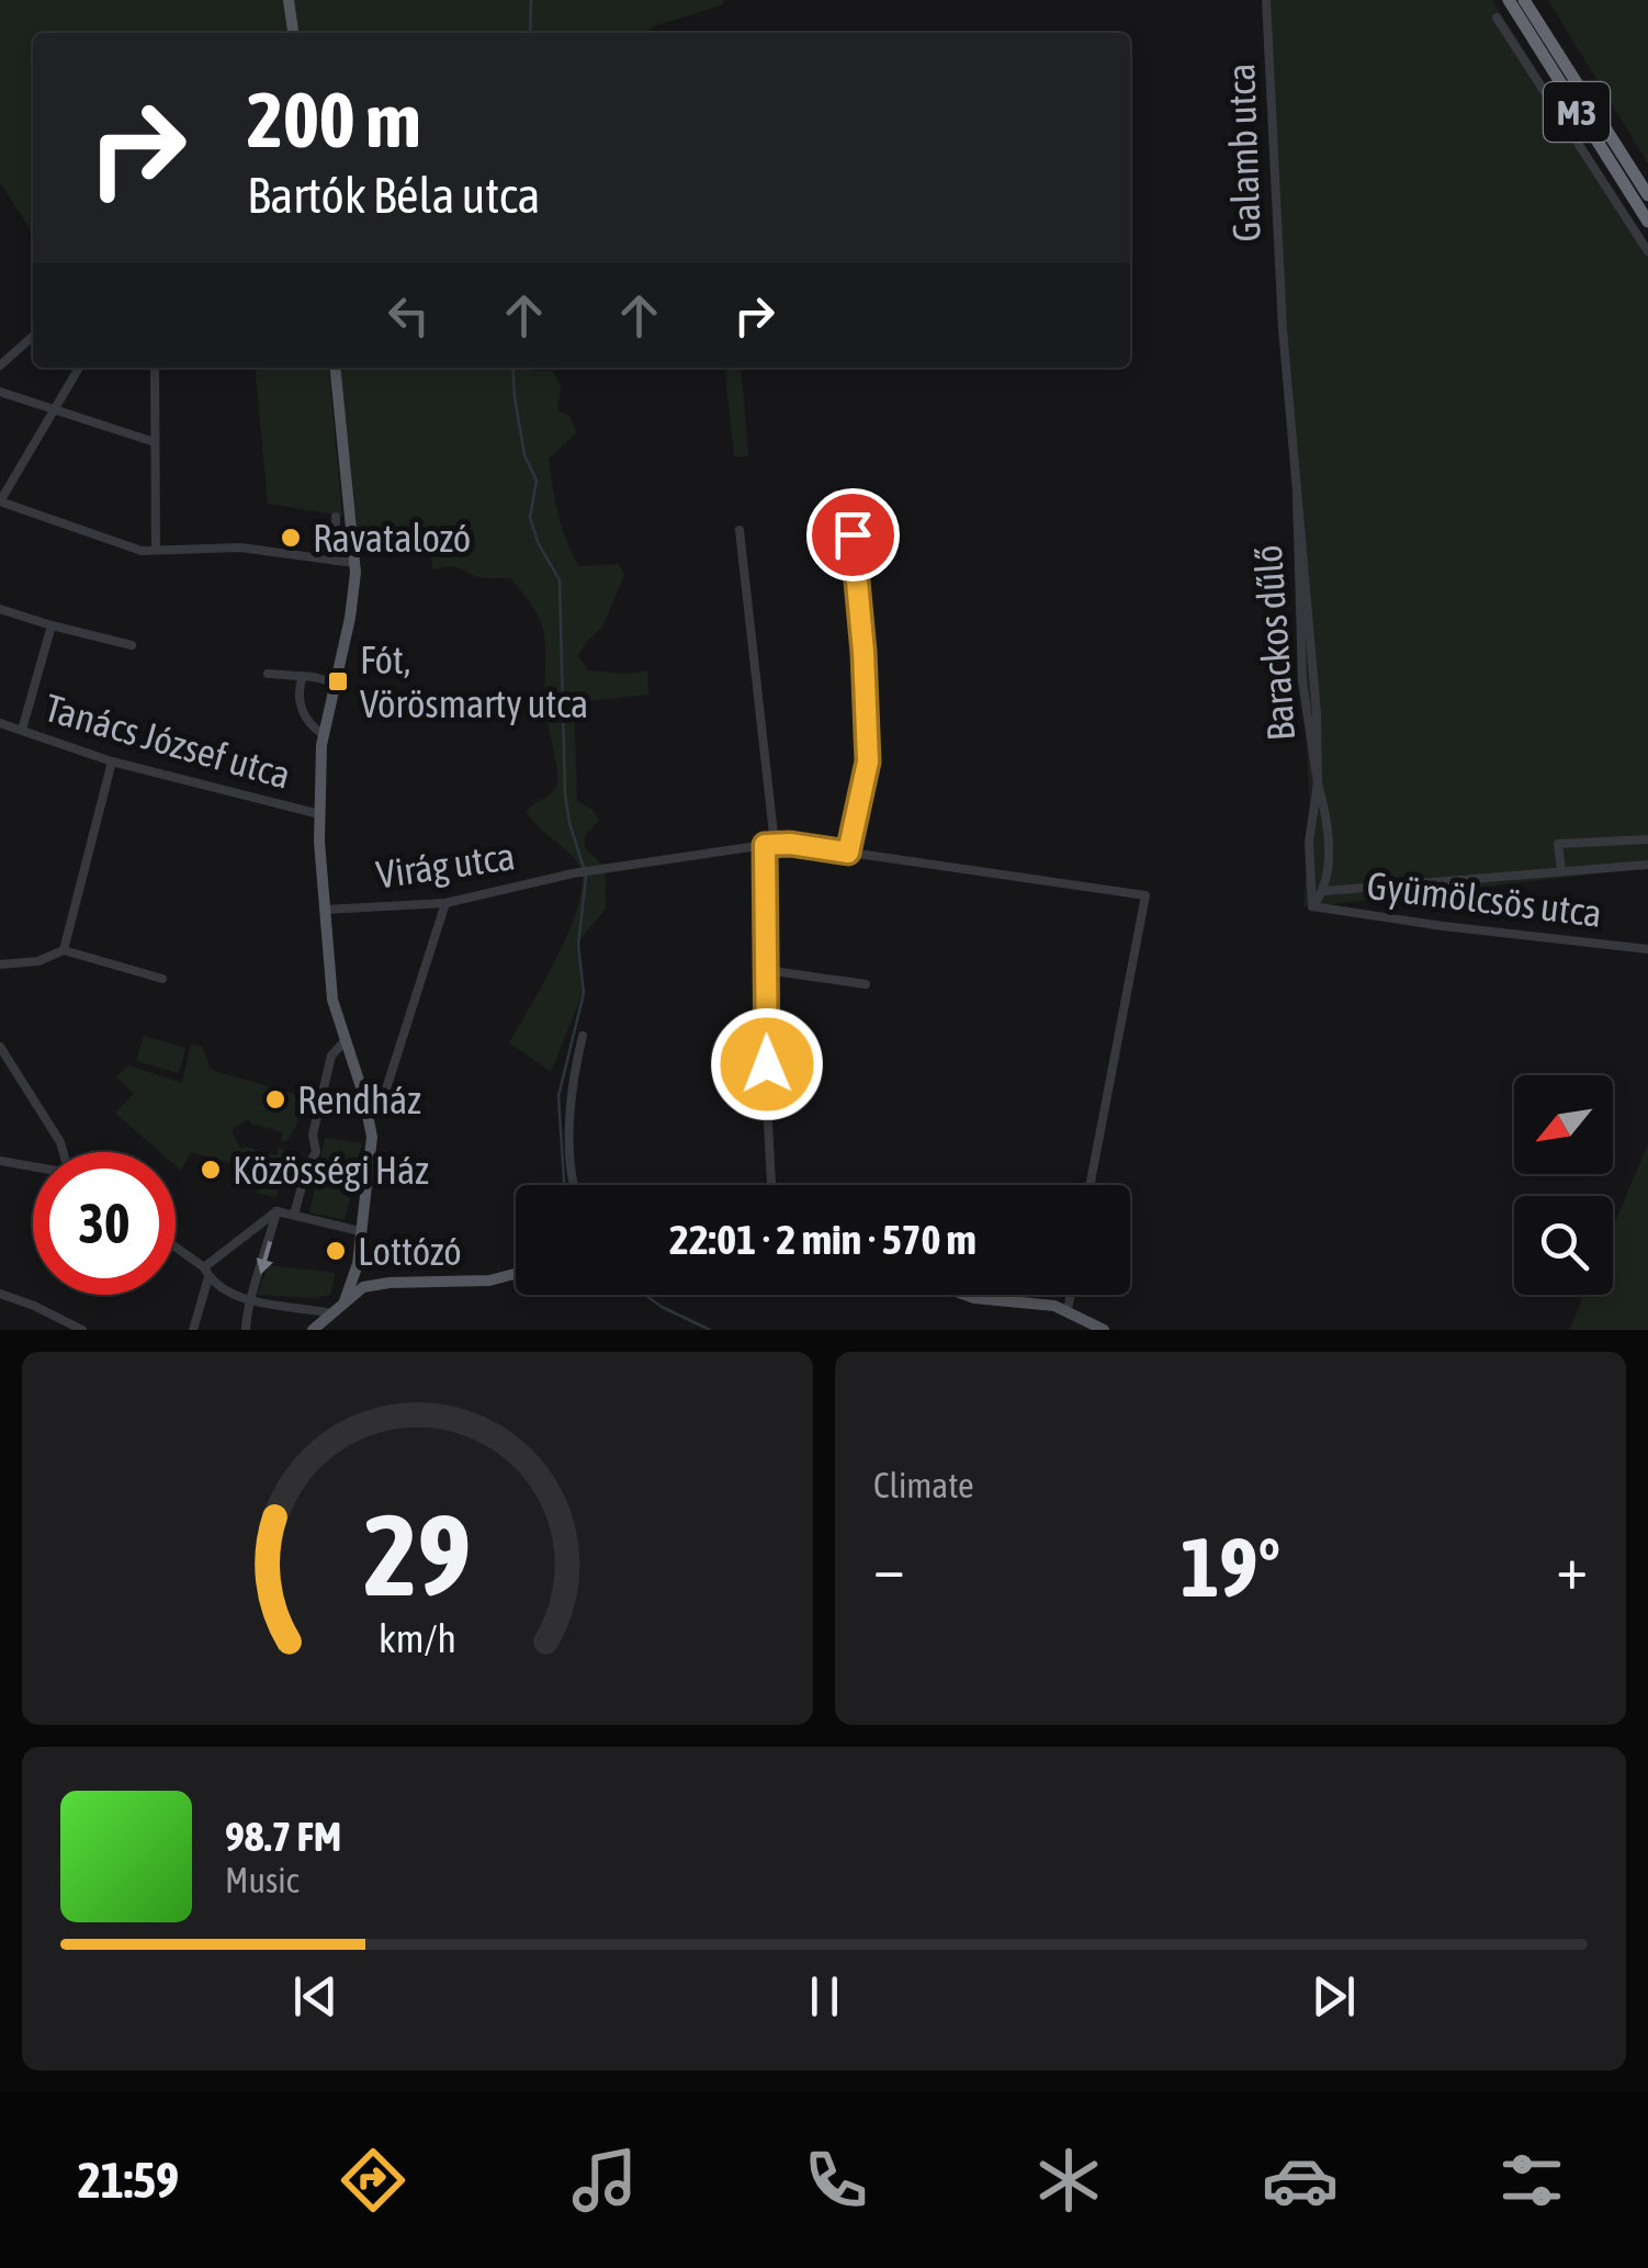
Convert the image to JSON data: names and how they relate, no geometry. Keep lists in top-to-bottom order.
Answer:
{
  "streets": {
    "highway": ["M3"],
    "street": [
      "Galamb utca",
      "Barackos dűlő",
      "Tanács József utca",
      "Virág utca",
      "Gyümölcsös utca"
    ]
  },
  "crossings": [
    ["Galamb utca", "Barackos dűlő"],
    ["Barackos dűlő", "Gyümölcsös utca"]
  ],
  "places": {
    "other": [
      "Ravatalozó",
      "Rendház",
      "Közösségi Ház",
      "Lottózó"
    ],
    "transit": ["Fót, Vörösmarty utca"]
  },
  "north": "bottom left",
  "page": {
    "turn": ["200 m", "Bartók Béla utca"],
    "limit": "30",
    "trip": "22:01 · 2 min · 570 m",
    "tile": "Climate",
    "heat": ["−", "19°", "+"],
    "song": ["98.7 FM", "Music"],
    "tabs": "21:59",
    "gauge": ["29", "km/h"]
  }
}
